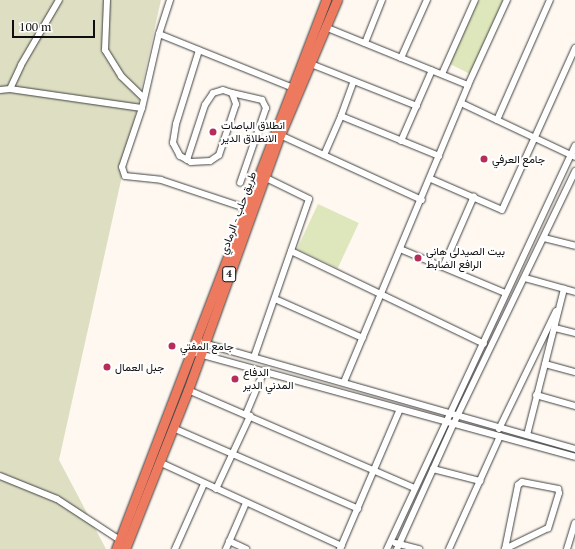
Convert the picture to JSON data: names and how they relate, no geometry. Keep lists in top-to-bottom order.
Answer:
{
  "streets": {
    "highway": ["طريق حلب - الرمادي", "4"]
  },
  "places": [
    "انطلاق الباصات الانطلاق الدير",
    "جامع العرفي",
    "بيت الصيدلي هاني الرافع الضابط",
    "جامع المفتي",
    "جبل العمال",
    "الدفاع المدني الدير"
  ],
  "scale_bar": "100 m"
}
